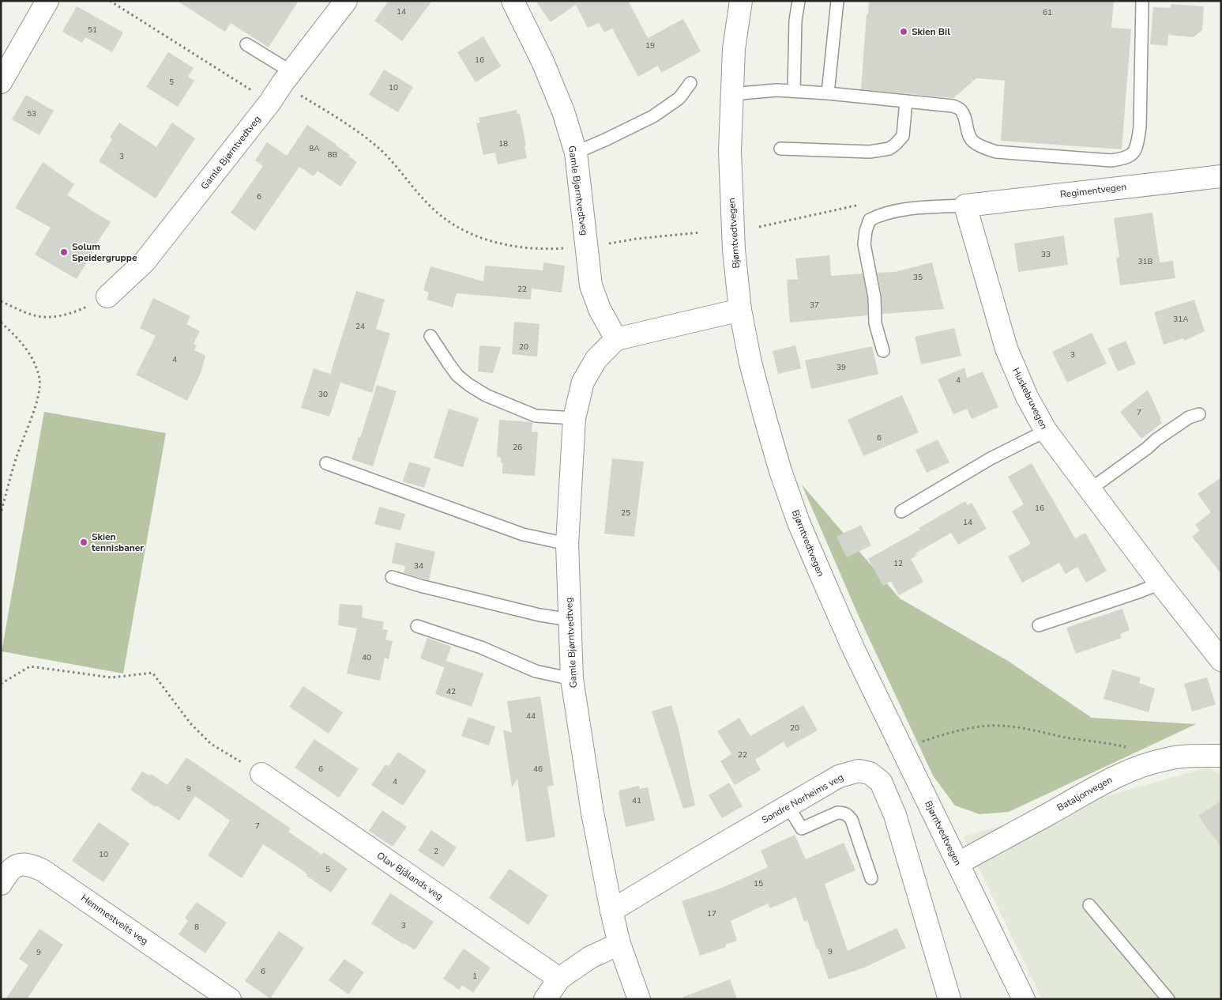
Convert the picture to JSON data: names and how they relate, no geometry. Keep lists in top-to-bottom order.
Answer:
{
  "streets": {
    "street": [
      "Gamle Bjørntvedtveg",
      "Regimentvegen",
      "Bjørntvedtvegen",
      "Huskebruvegen",
      "Bataljonvegen",
      "Sondre Norheims veg",
      "Olav Bjålands veg",
      "Hemmestveits veg"
    ]
  },
  "crossings": [
    ["Gamle Bjørntvedtveg", "Sondre Norheims veg"],
    ["Regimentvegen", "Huskebruvegen"],
    ["Bjørntvedtvegen", "Bataljonvegen"]
  ],
  "places": ["Skien Bil", "Solum Speidergruppe", "Skien tennisbaner"],
  "house_numbers": [
    "14",
    "61",
    "51",
    "19",
    "16",
    "5",
    "10",
    "53",
    "18",
    "8A",
    "8B",
    "3",
    "6",
    "33",
    "31B",
    "35",
    "22",
    "37",
    "31A",
    "24",
    "20",
    "3",
    "4",
    "39",
    "4",
    "30",
    "7",
    "6",
    "26",
    "16",
    "25",
    "14",
    "12",
    "34",
    "40",
    "42",
    "44",
    "20",
    "22",
    "6",
    "46",
    "4",
    "9",
    "41",
    "7",
    "2",
    "10",
    "5",
    "15",
    "17",
    "3",
    "8",
    "9",
    "9",
    "6",
    "1"
  ]
}
